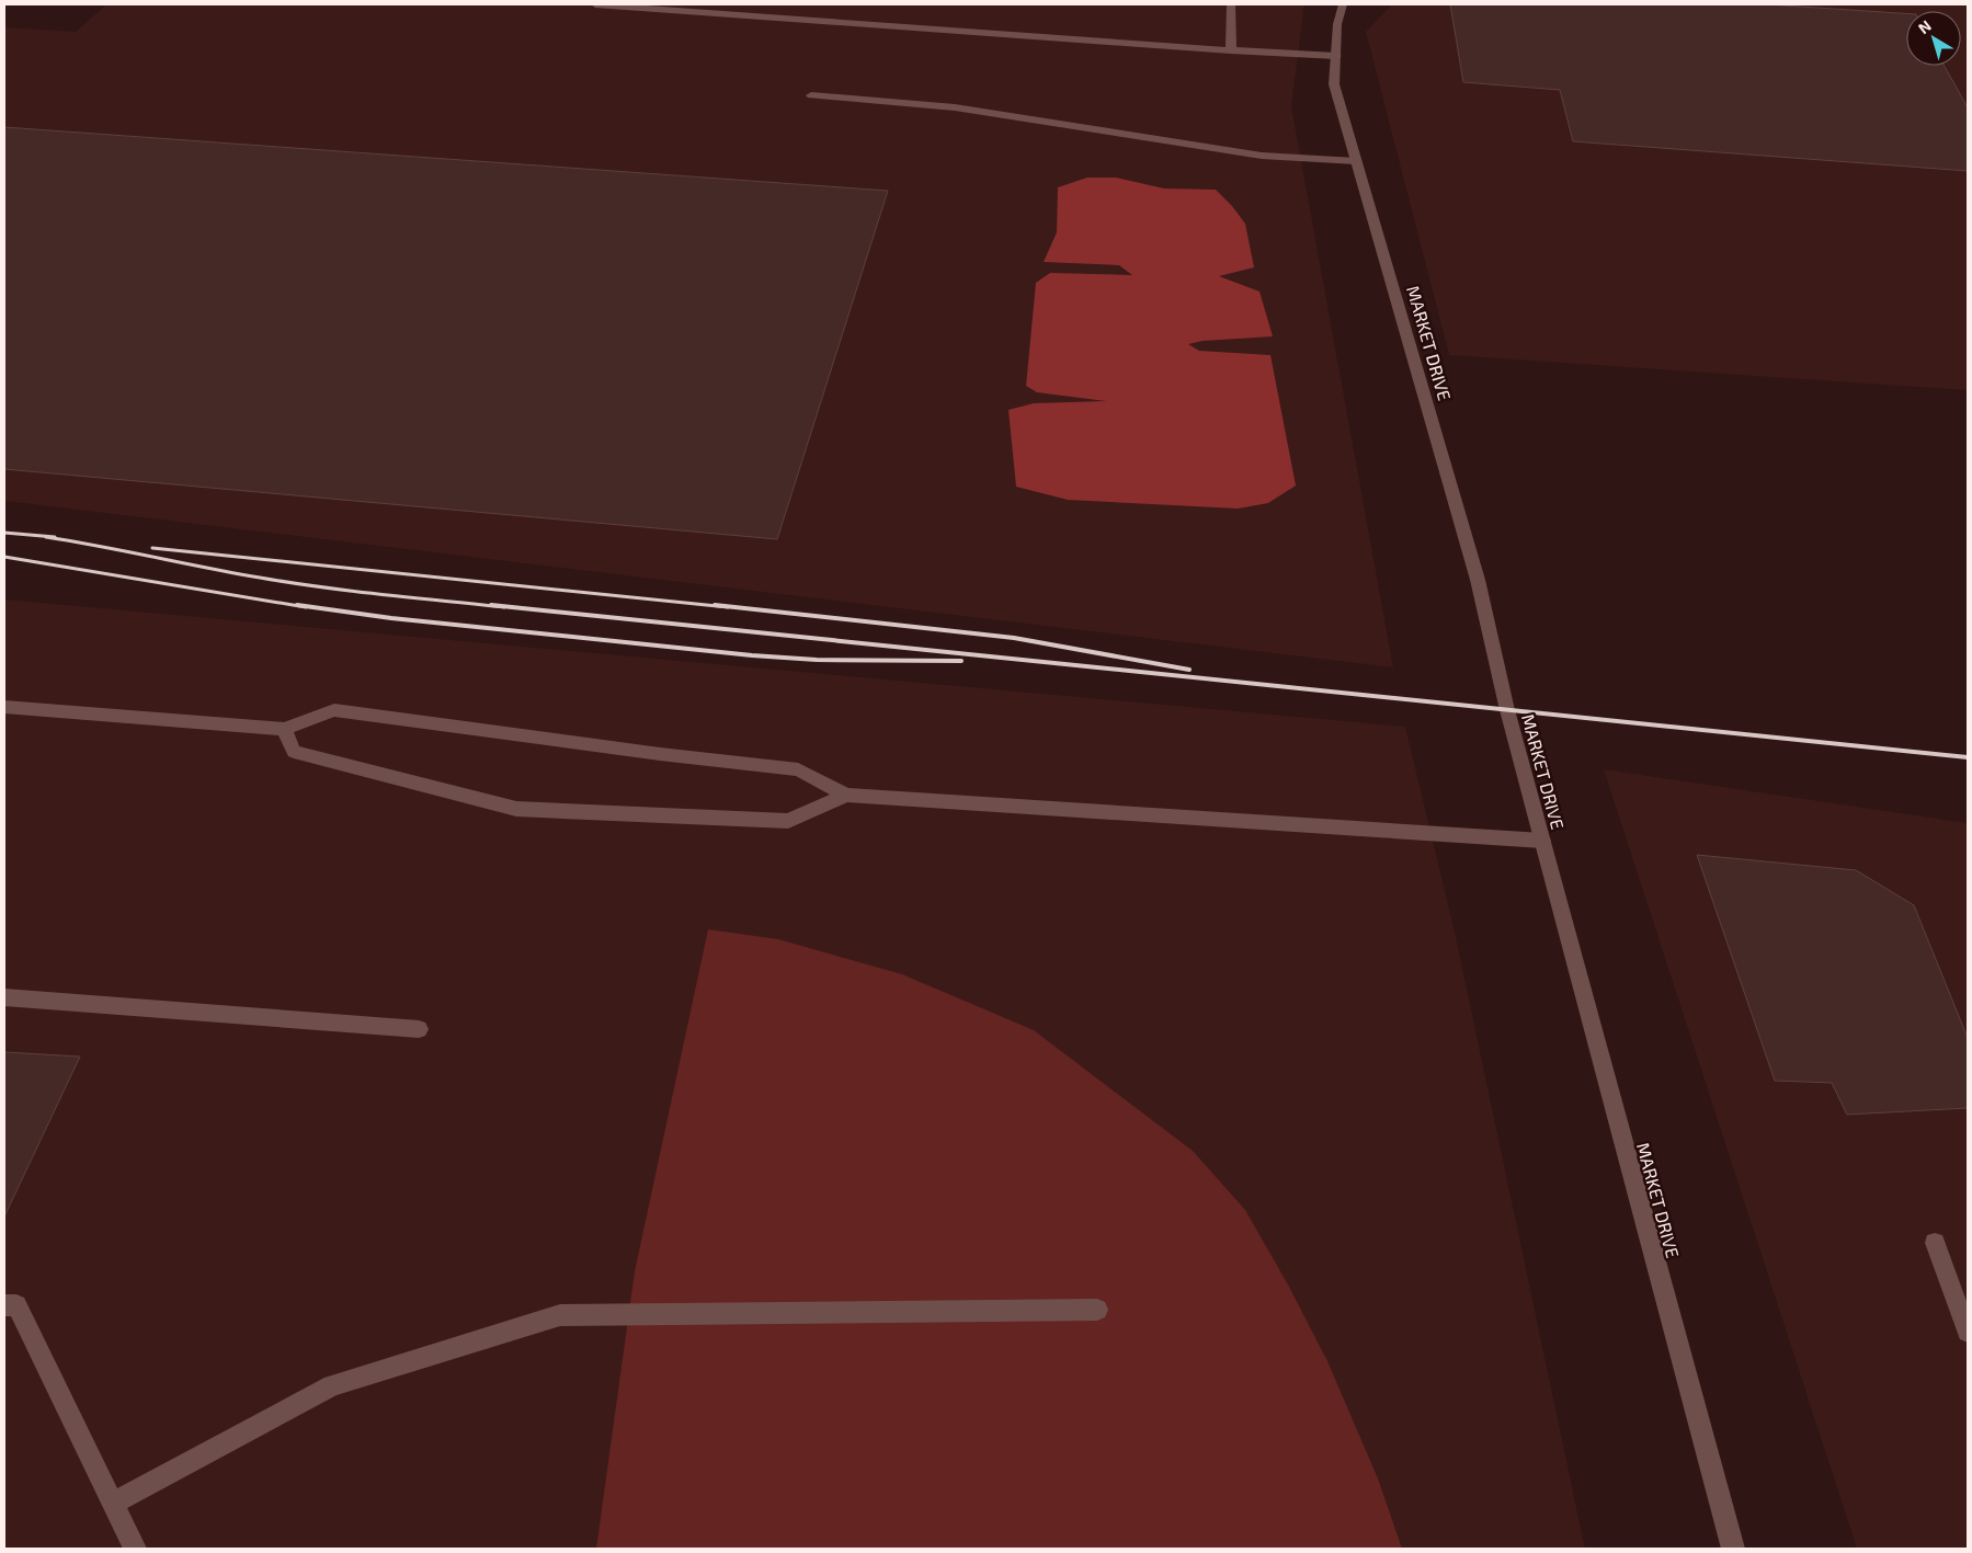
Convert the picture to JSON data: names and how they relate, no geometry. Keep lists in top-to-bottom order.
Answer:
{
  "streets": {
    "street": ["MARKET DRIVE"]
  },
  "north": "top left"
}
